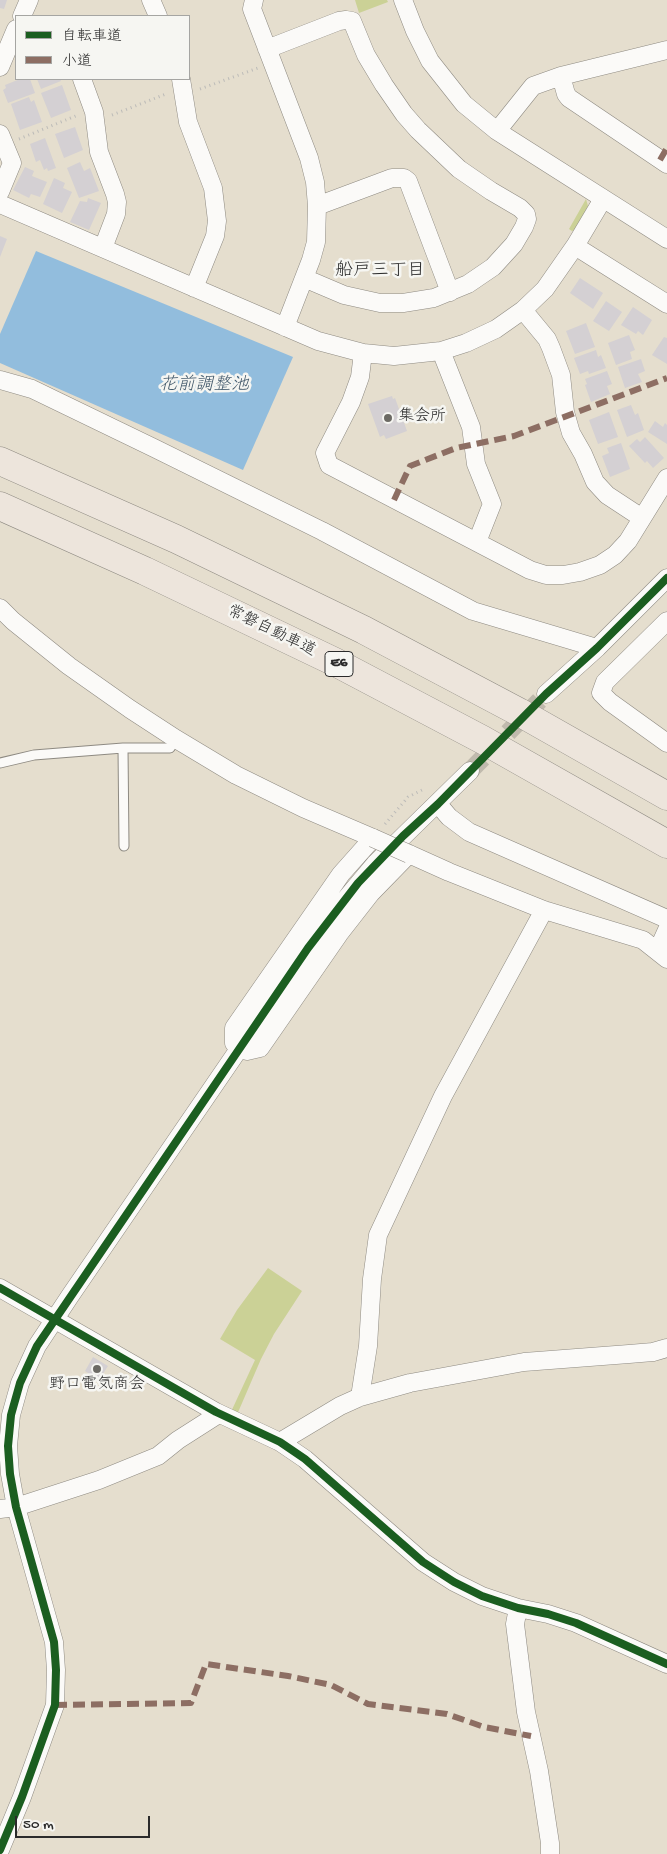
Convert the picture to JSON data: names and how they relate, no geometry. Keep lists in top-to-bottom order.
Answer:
{
  "streets": {
    "highway": ["常磐自動車道", "E6"]
  },
  "districts": ["船戸三丁目"],
  "water": ["花前調整池"],
  "places": ["集会所", "野口電気商会"],
  "legend": ["自転車道", "小道"],
  "scale_bar": "50 m"
}
